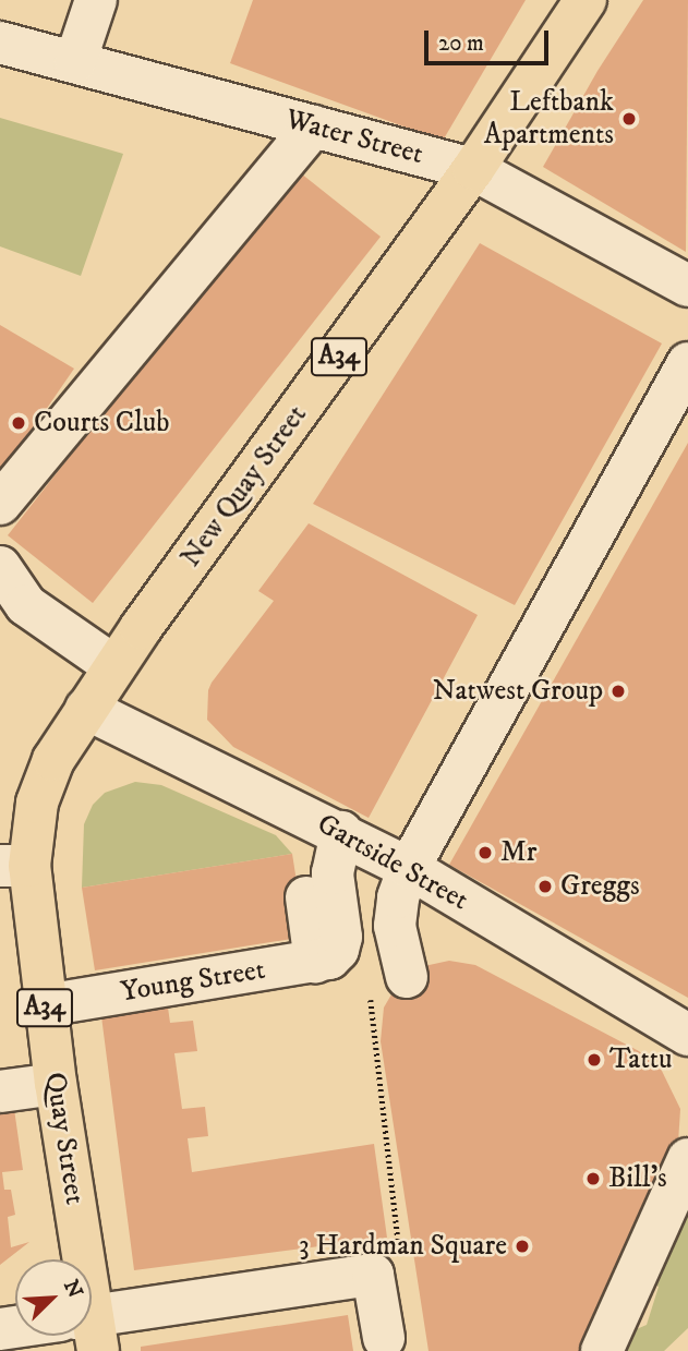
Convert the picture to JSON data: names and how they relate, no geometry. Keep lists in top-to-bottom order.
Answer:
{
  "streets": {
    "main road": ["A34", "New Quay Street", "Quay Street"],
    "street": ["Water Street", "Gartside Street", "Young Street"]
  },
  "crossings": [
    ["Water Street", "New Quay Street"],
    ["New Quay Street", "Gartside Street"],
    ["New Quay Street", "Quay Street"],
    ["Gartside Street", "Quay Street"],
    ["Young Street", "Quay Street"]
  ],
  "places": [
    "Leftbank Apartments",
    "Courts Club",
    "Natwest Group",
    "Mr",
    "Greggs",
    "Tattu",
    "Bill's",
    "3 Hardman Square"
  ],
  "scale_bar": "20 m",
  "north": "top right"
}
